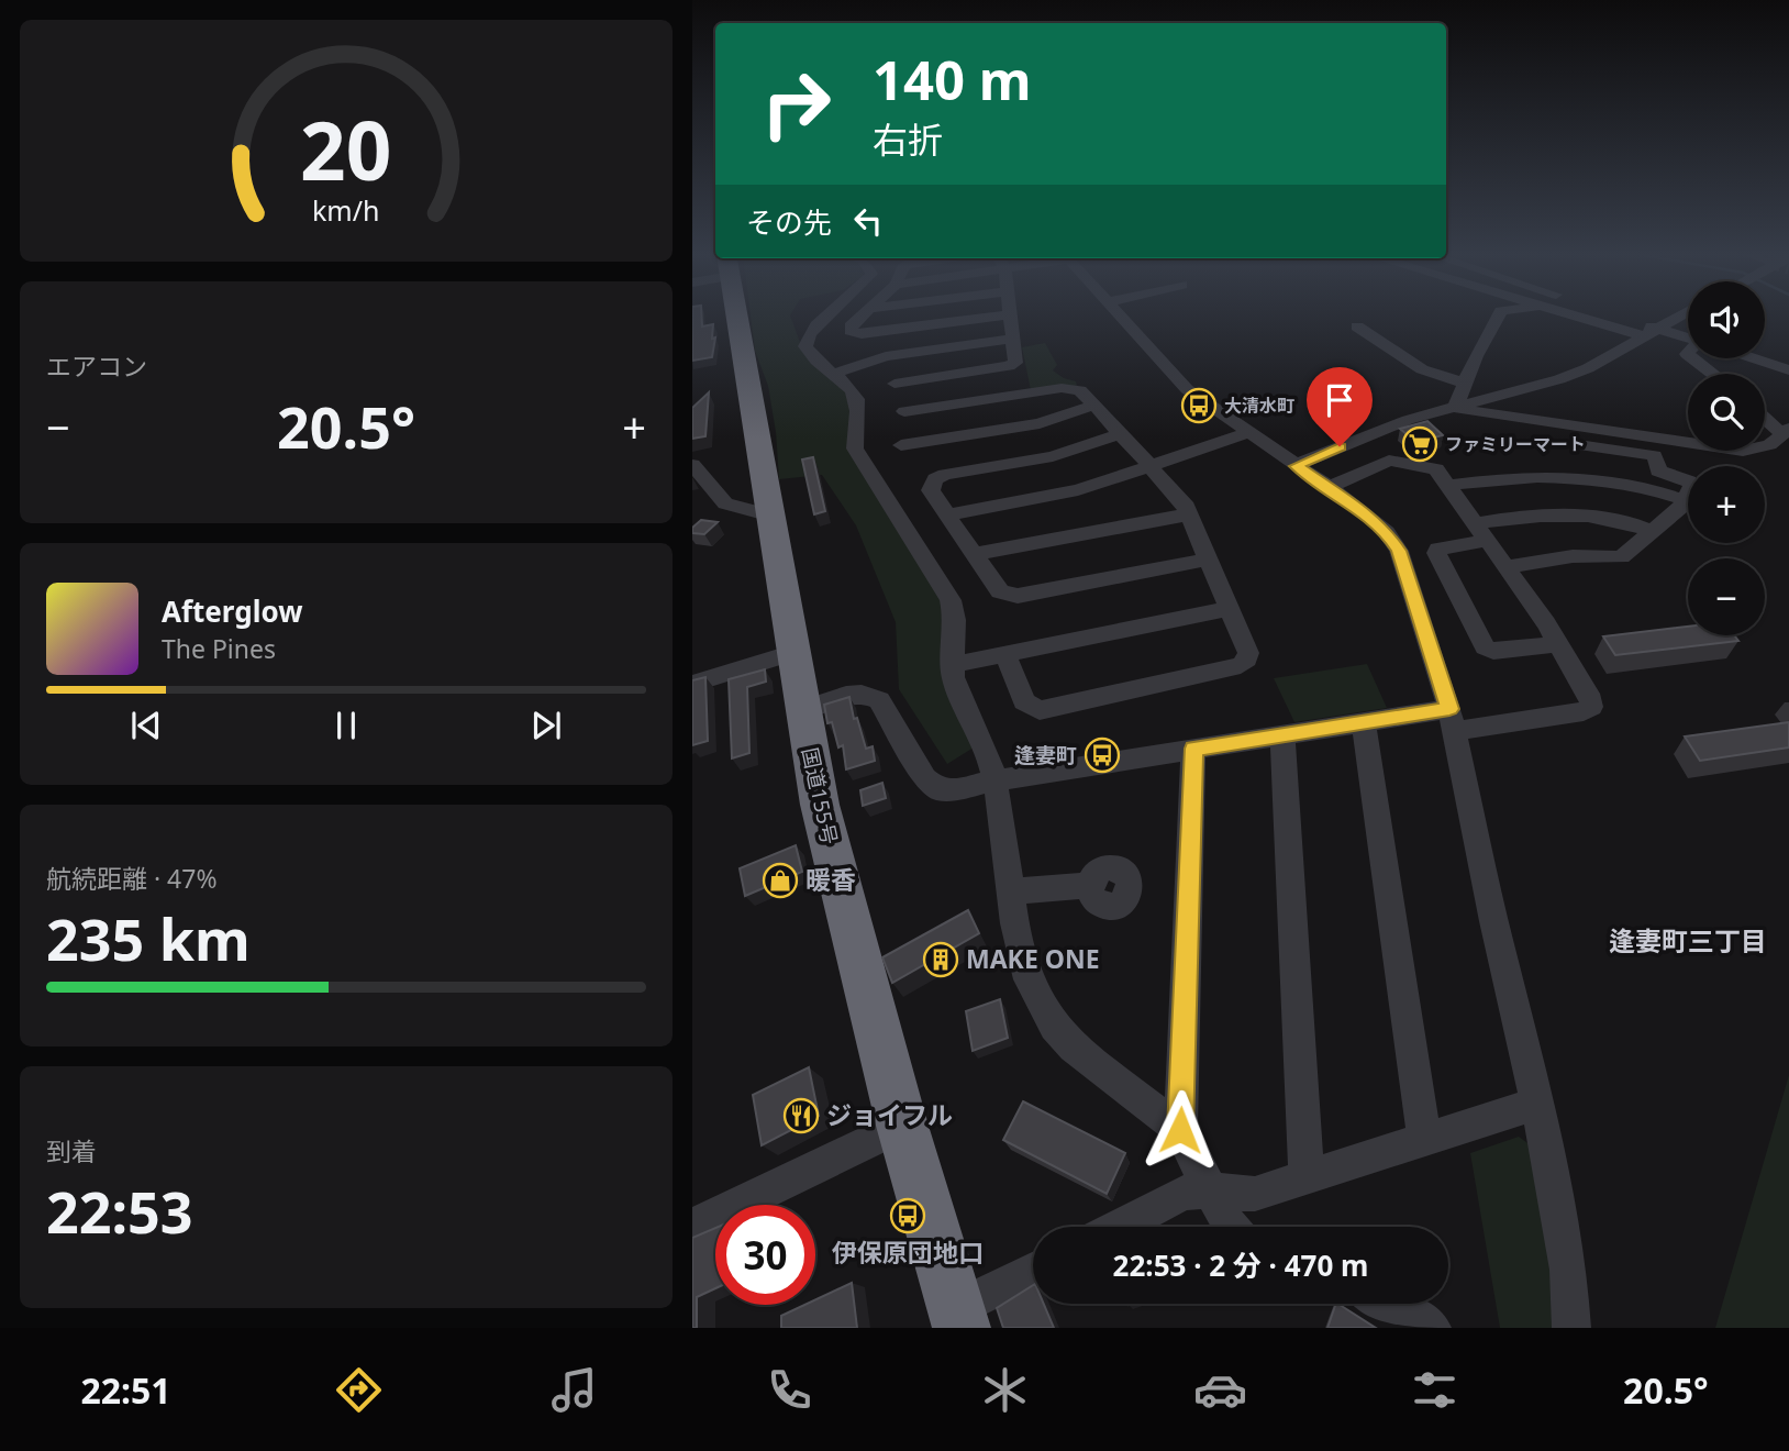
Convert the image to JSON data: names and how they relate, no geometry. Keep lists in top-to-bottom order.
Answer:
{
  "streets": {
    "highway": ["国道155号"]
  },
  "districts": ["逢妻町三丁目"],
  "places": {
    "bus stop": ["大清水町", "逢妻町", "伊保原団地口"],
    "supermarket": ["ファミリーマート"],
    "shop": ["暖香"],
    "building": ["MAKE ONE"],
    "restaurant": ["ジョイフル"]
  },
  "page": {
    "turn": ["140 m", "右折"],
    "then": "その先",
    "tile": [
      "エアコン",
      ["航続距離 · 47%", "235 km"],
      ["到着", "22:53"]
    ],
    "map_buttons": ["+", "−"],
    "heat": ["−", "20.5°", "+"],
    "song": ["Afterglow", "The Pines"],
    "limit": "30",
    "trip": "22:53 · 2 分 · 470 m",
    "tabs": ["22:51", "20.5°"],
    "gauge": ["20", "km/h"]
  }
}
